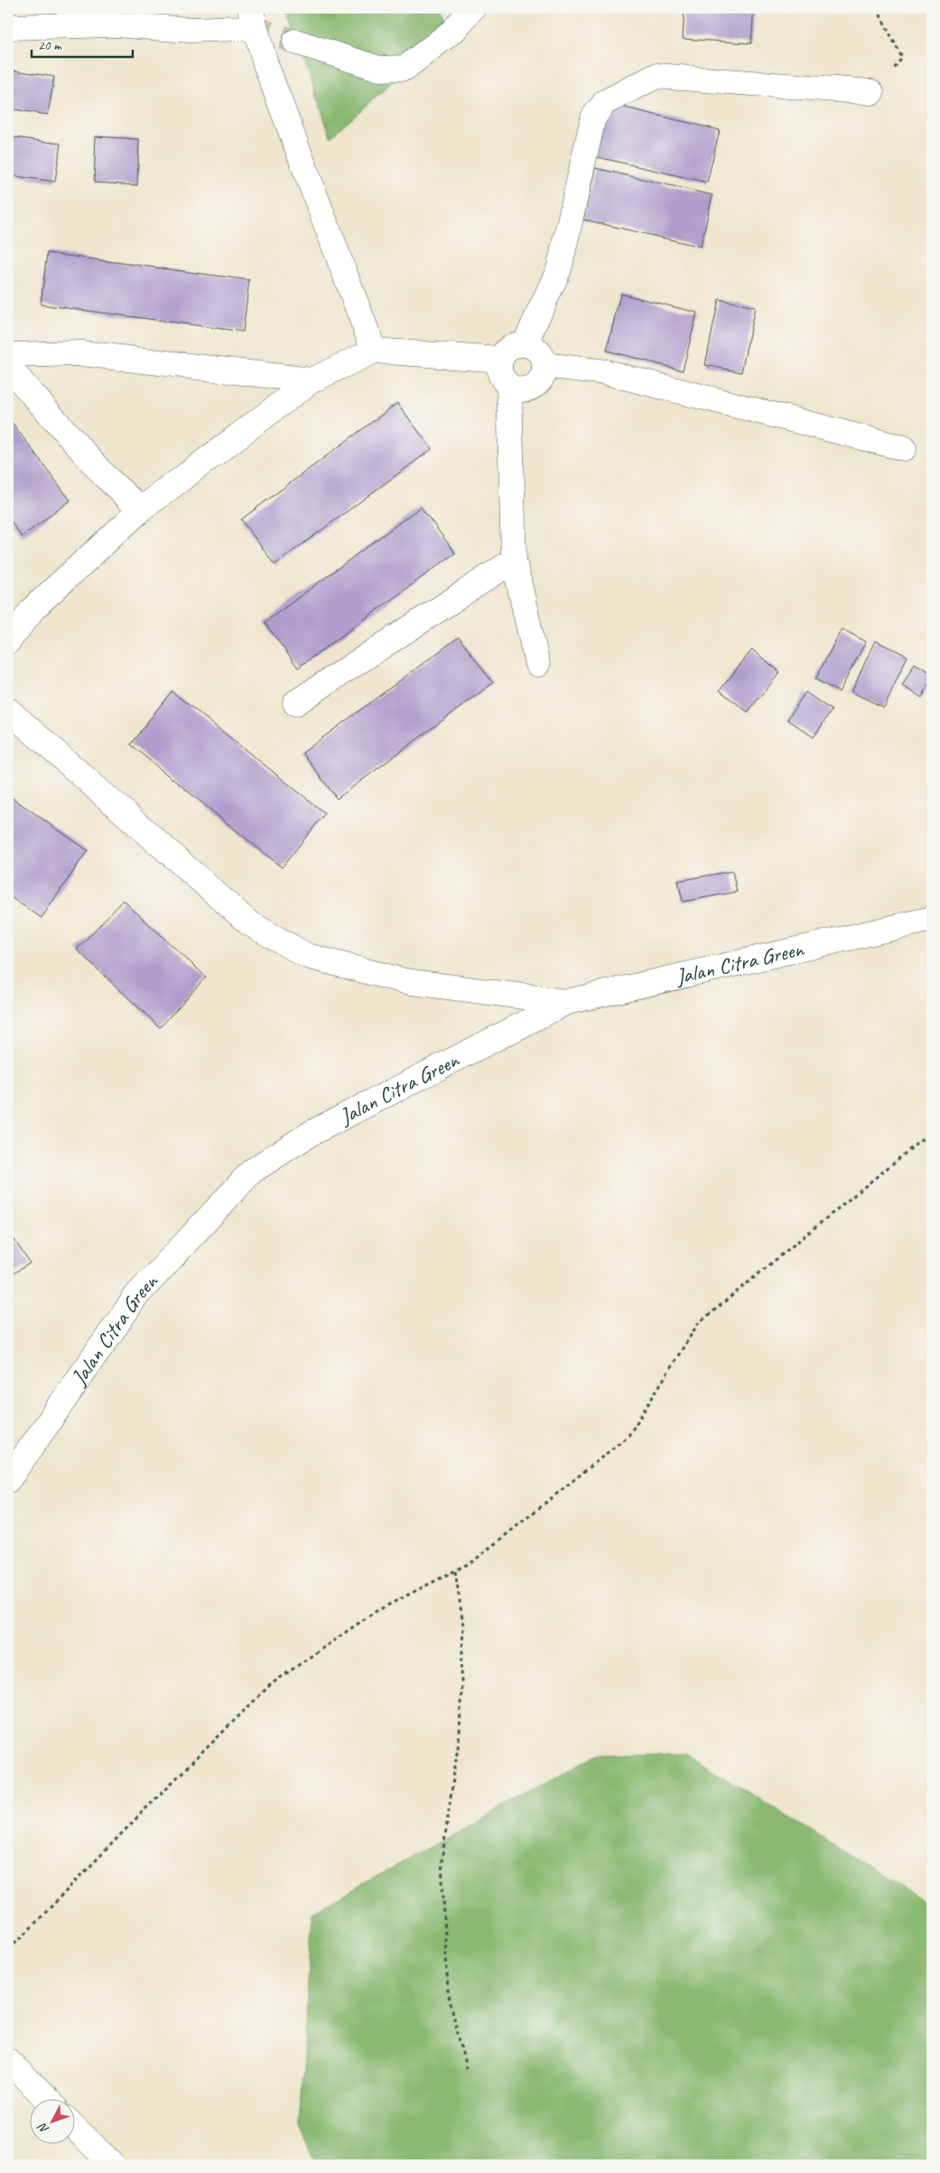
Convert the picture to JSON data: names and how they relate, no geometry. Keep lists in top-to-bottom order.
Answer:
{
  "streets": {
    "street": ["Jalan Citra Green"]
  },
  "scale_bar": "20 m",
  "north": "bottom left"
}
